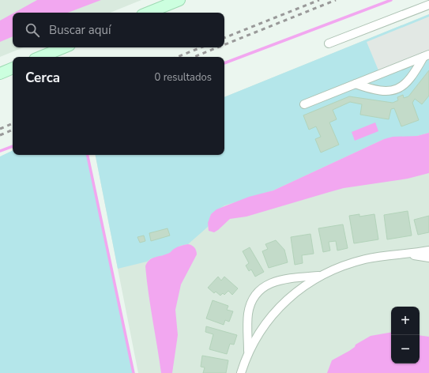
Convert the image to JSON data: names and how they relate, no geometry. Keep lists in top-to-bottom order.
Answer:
{
  "page": {
    "search": "Buscar aquí",
    "heading": ["Cerca", "0 resultados"],
    "map_buttons": ["+", "−"]
  }
}
